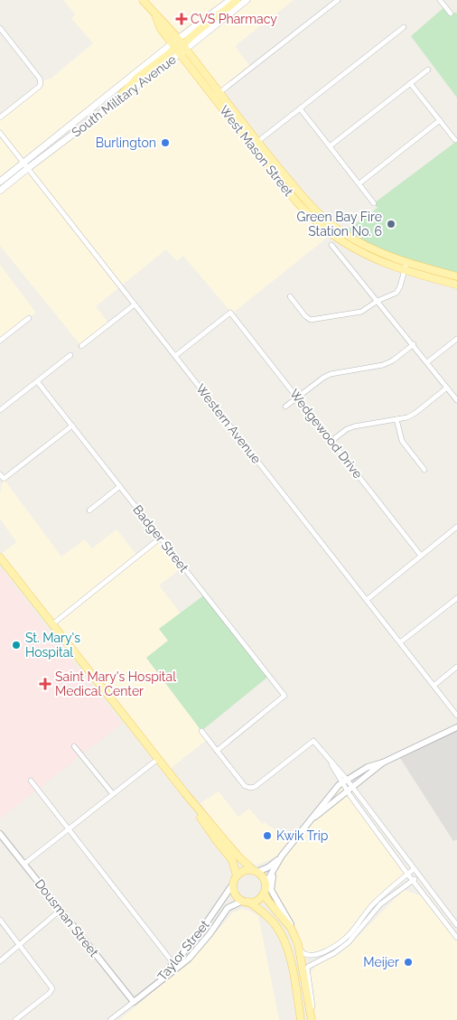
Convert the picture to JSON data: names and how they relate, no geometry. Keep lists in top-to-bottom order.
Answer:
{
  "streets": {
    "main road": ["South Military Avenue", "West Mason Street"],
    "street": [
      "Western Avenue",
      "Wedgewood Drive",
      "Badger Street",
      "Dousman Street",
      "Taylor Street"
    ]
  },
  "crossings": [
    ["South Military Avenue", "West Mason Street"],
    ["South Military Avenue", "Western Avenue"],
    ["Western Avenue", "Wedgewood Drive"],
    ["Dousman Street", "Taylor Street"]
  ],
  "places": {
    "health": ["CVS Pharmacy", "Saint Mary's Hospital Medical Center"],
    "other": [
      "Burlington",
      "Green Bay Fire Station No. 6",
      "St. Mary's Hospital",
      "Kwik Trip",
      "Meijer"
    ]
  }
}
